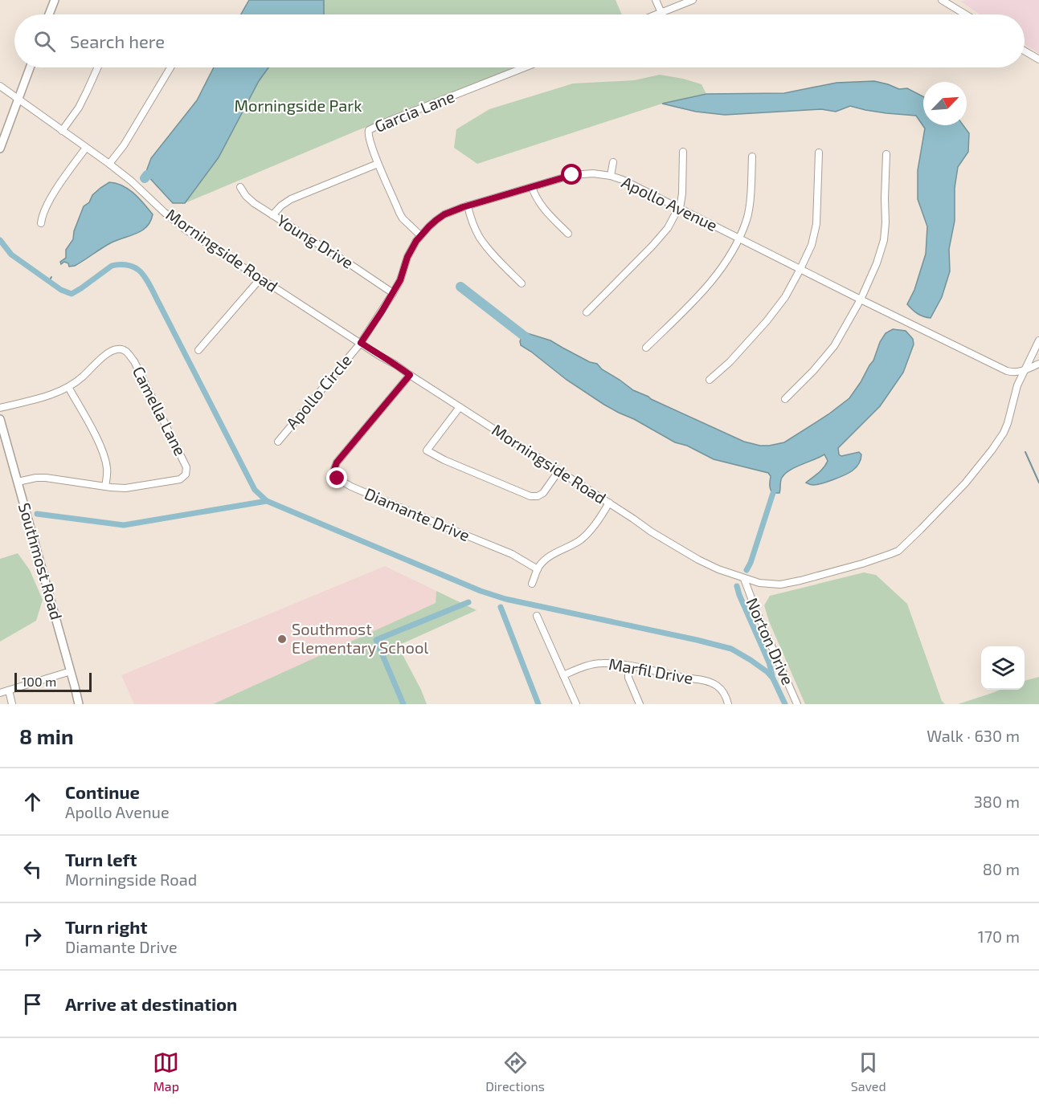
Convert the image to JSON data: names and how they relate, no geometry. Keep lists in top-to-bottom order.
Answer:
{
  "streets": {
    "main road": ["Southmost Road"],
    "street": [
      "Garcia Lane",
      "Apollo Avenue",
      "Young Drive",
      "Morningside Road",
      "Apollo Circle",
      "Camella Lane",
      "Diamante Drive",
      "Norton Drive",
      "Marfil Drive"
    ]
  },
  "crossings": [
    ["Garcia Lane", "Apollo Avenue"],
    ["Apollo Avenue", "Young Drive"],
    ["Apollo Avenue", "Morningside Road"],
    ["Apollo Avenue", "Apollo Circle"],
    ["Morningside Road", "Apollo Circle"],
    ["Morningside Road", "Diamante Drive"],
    ["Morningside Road", "Norton Drive"],
    ["Camella Lane", "Southmost Road"]
  ],
  "parks": ["Morningside Park"],
  "places": ["Southmost Elementary School"],
  "scale_bar": "100 m",
  "north": "top right",
  "page": {
    "search": "Search here",
    "scale": "100 m",
    "heading": ["8 min", "Walk · 630 m"],
    "list": [
      ["Continue", "Apollo Avenue", "380 m"],
      ["Turn left", "Morningside Road", "80 m"],
      ["Turn right", "Diamante Drive", "170 m"],
      "Arrive at destination"
    ],
    "nav": ["Map", "Directions", "Saved"]
  }
}
